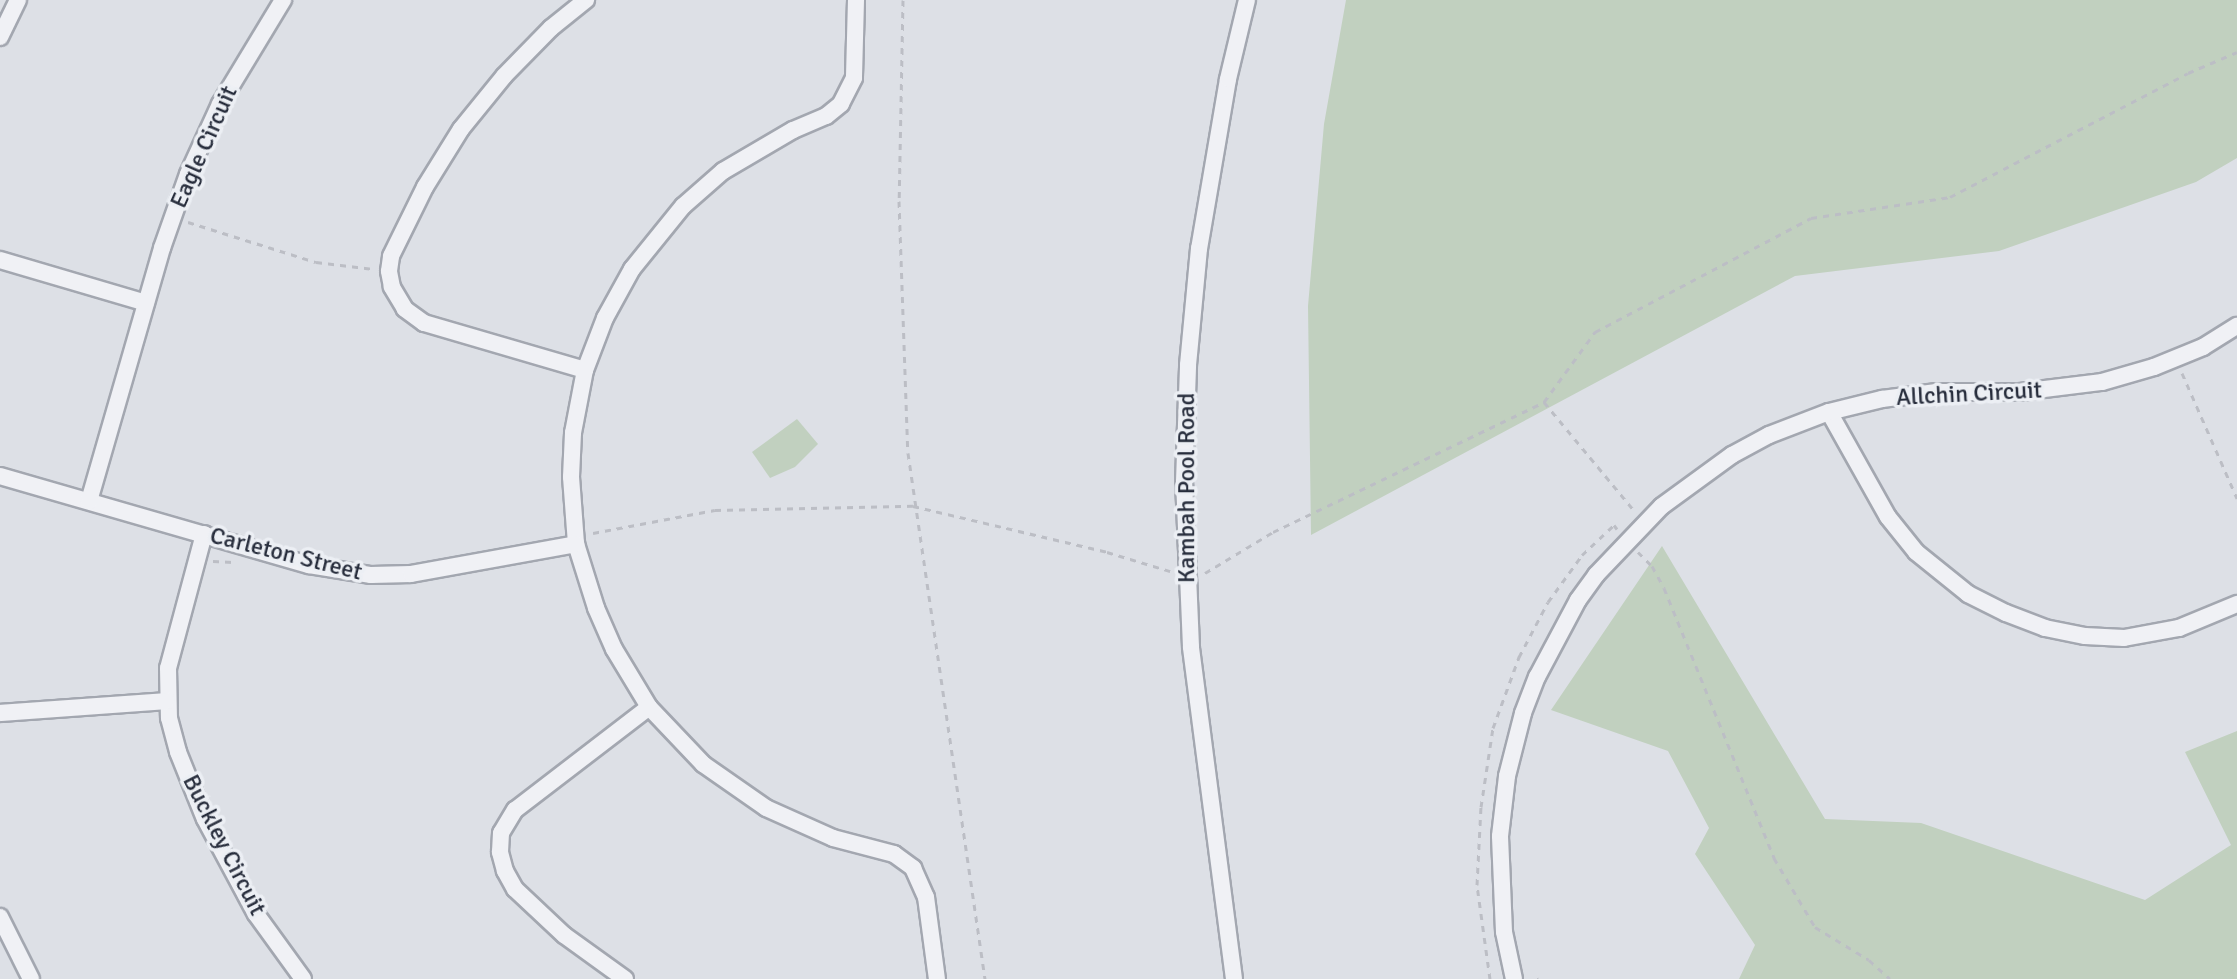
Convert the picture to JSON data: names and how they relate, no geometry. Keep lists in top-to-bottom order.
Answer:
{
  "streets": {
    "street": [
      "Eagle Circuit",
      "Allchin Circuit",
      "Kambah Pool Road",
      "Carleton Street",
      "Buckley Circuit"
    ]
  },
  "crossings": [
    ["Eagle Circuit", "Carleton Street"],
    ["Carleton Street", "Buckley Circuit"]
  ]
}
